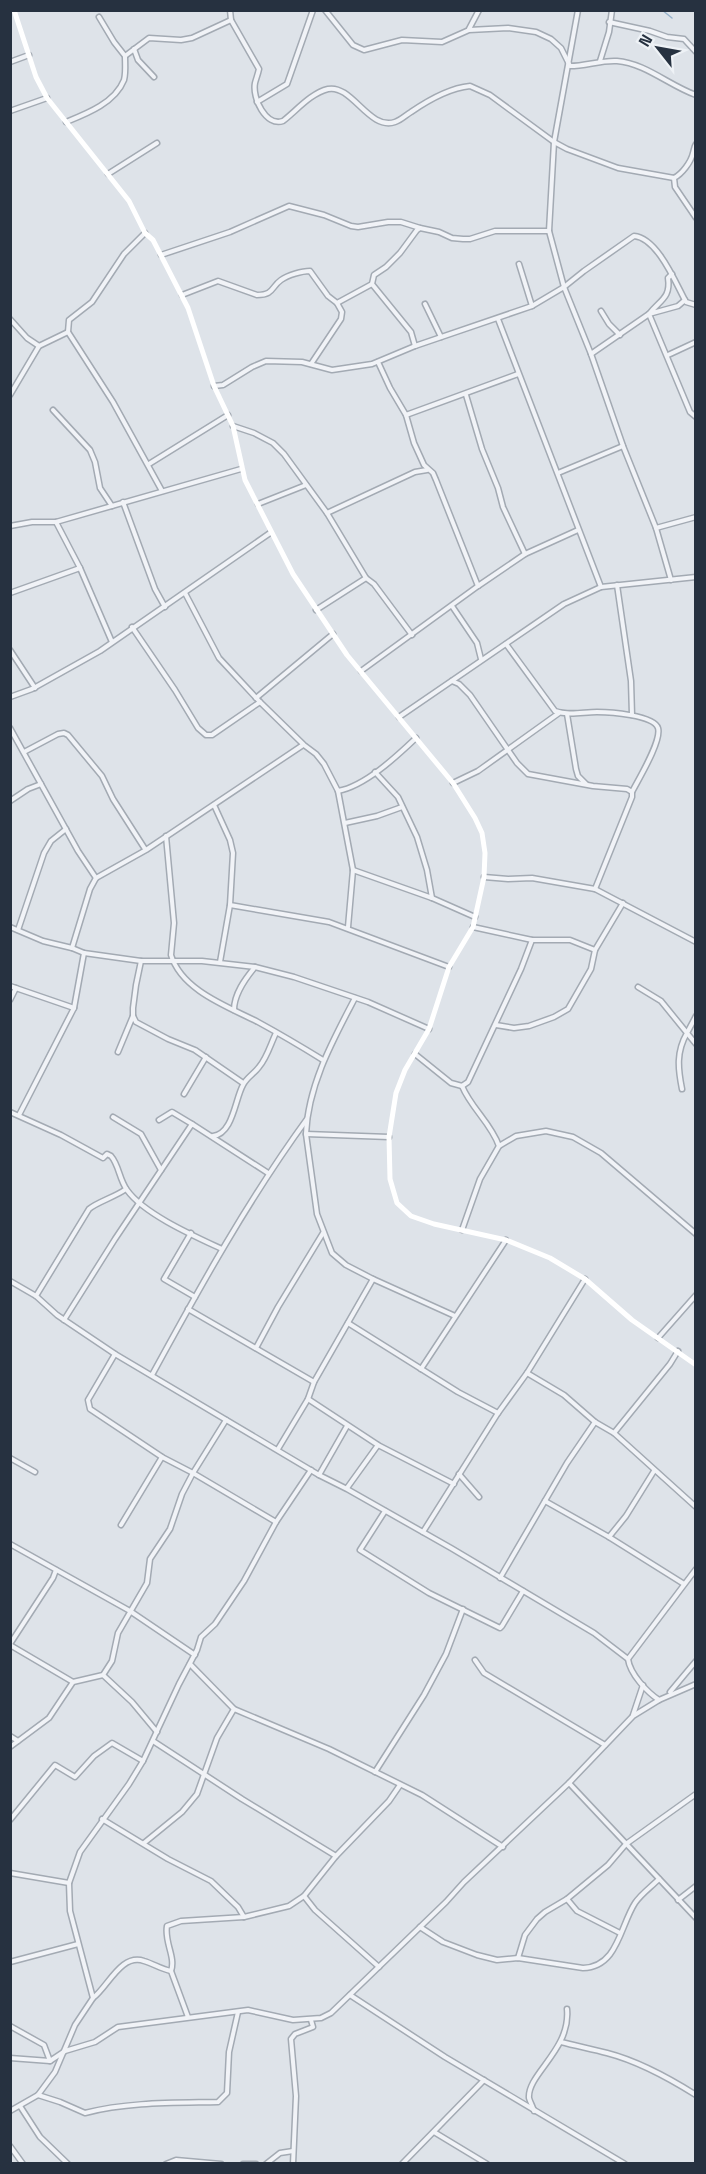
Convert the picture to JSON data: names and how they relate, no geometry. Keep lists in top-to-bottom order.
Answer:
{
  "north": "top left"
}
